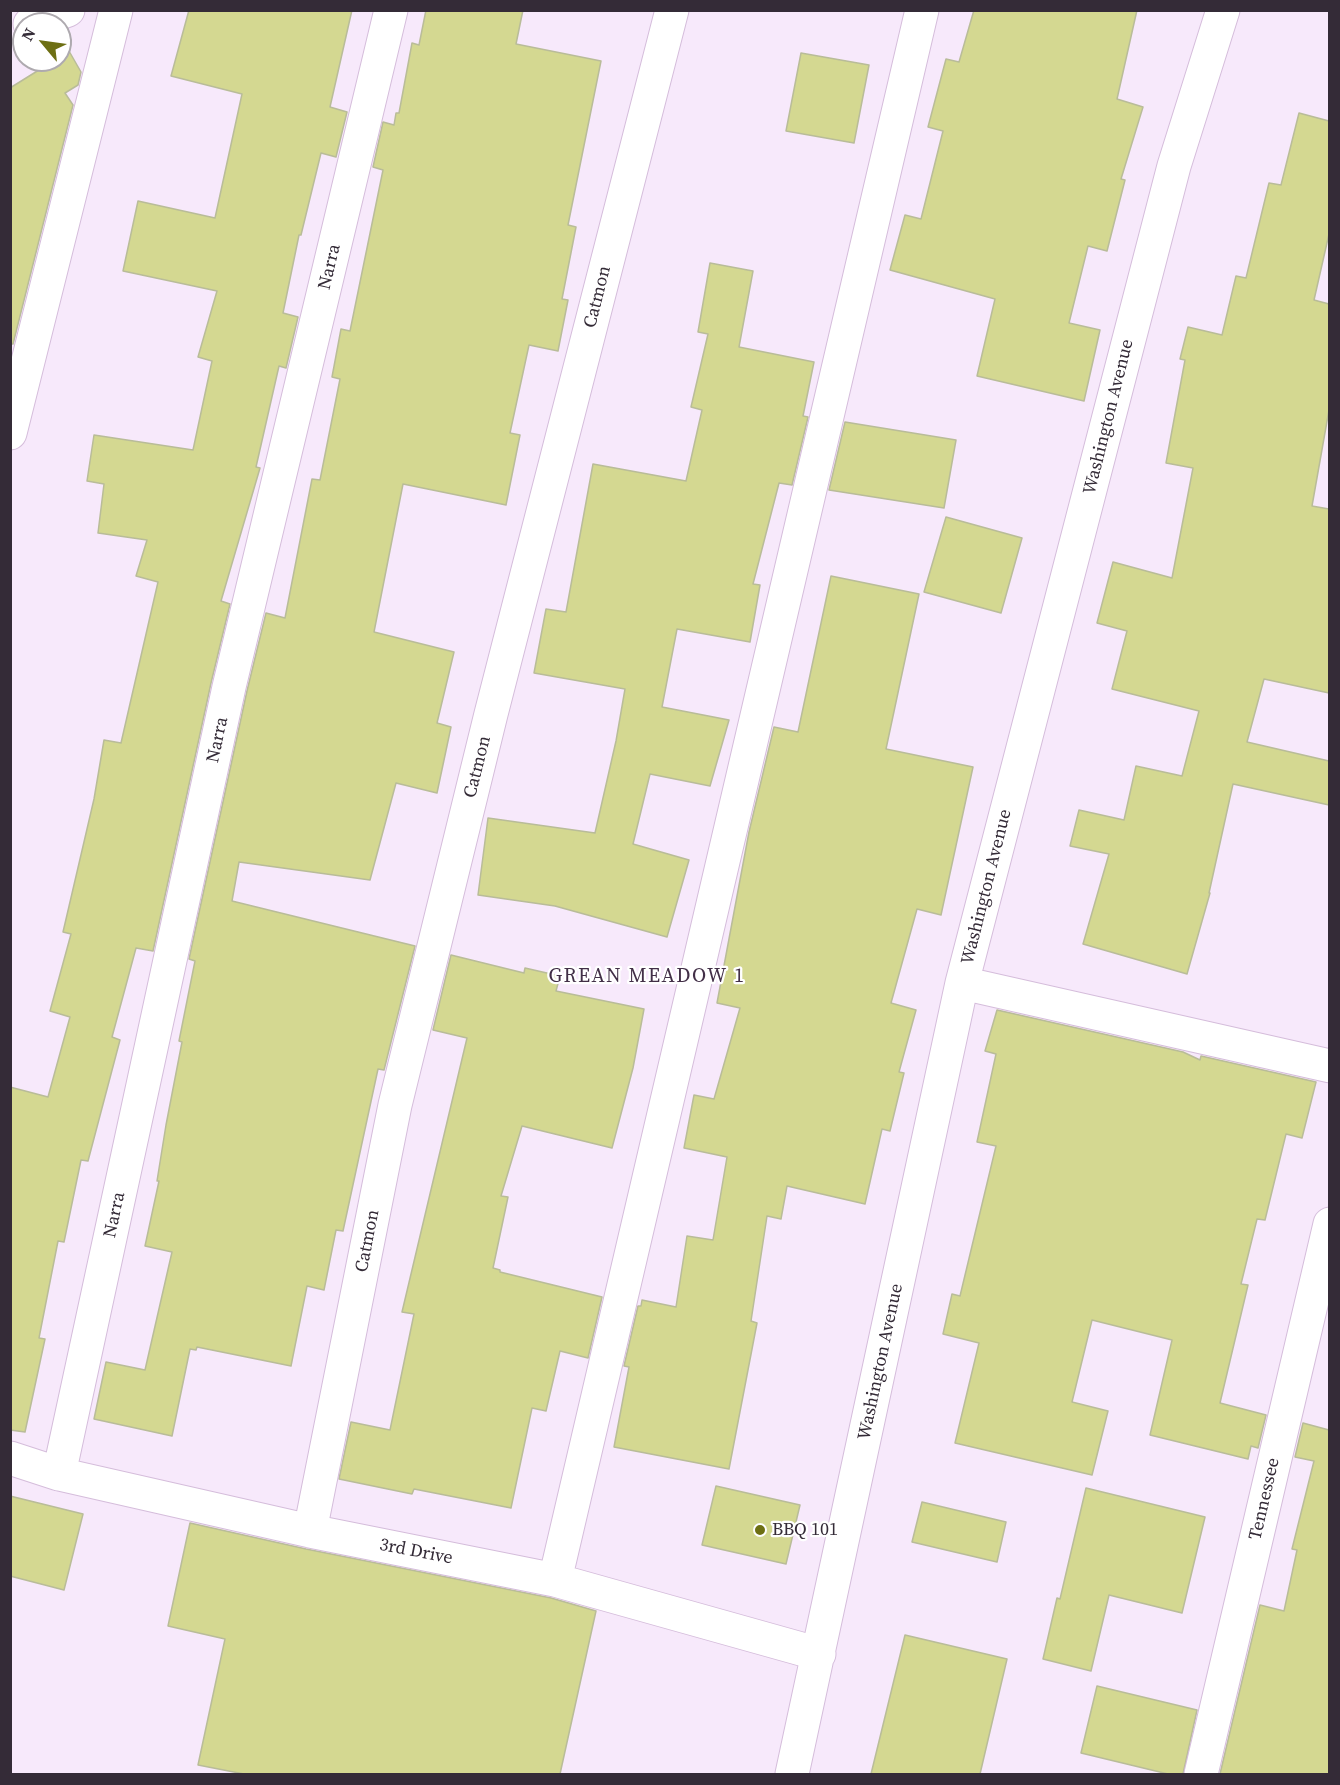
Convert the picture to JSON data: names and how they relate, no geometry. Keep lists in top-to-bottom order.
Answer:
{
  "streets": {
    "street": [
      "Narra",
      "Catmon",
      "Washington Avenue",
      "Tennessee",
      "3rd Drive"
    ]
  },
  "crossings": [
    ["Narra", "3rd Drive"],
    ["Catmon", "3rd Drive"],
    ["Washington Avenue", "3rd Drive"]
  ],
  "districts": ["GREAN MEADOW 1"],
  "places": ["BBQ 101"],
  "north": "top left"
}
